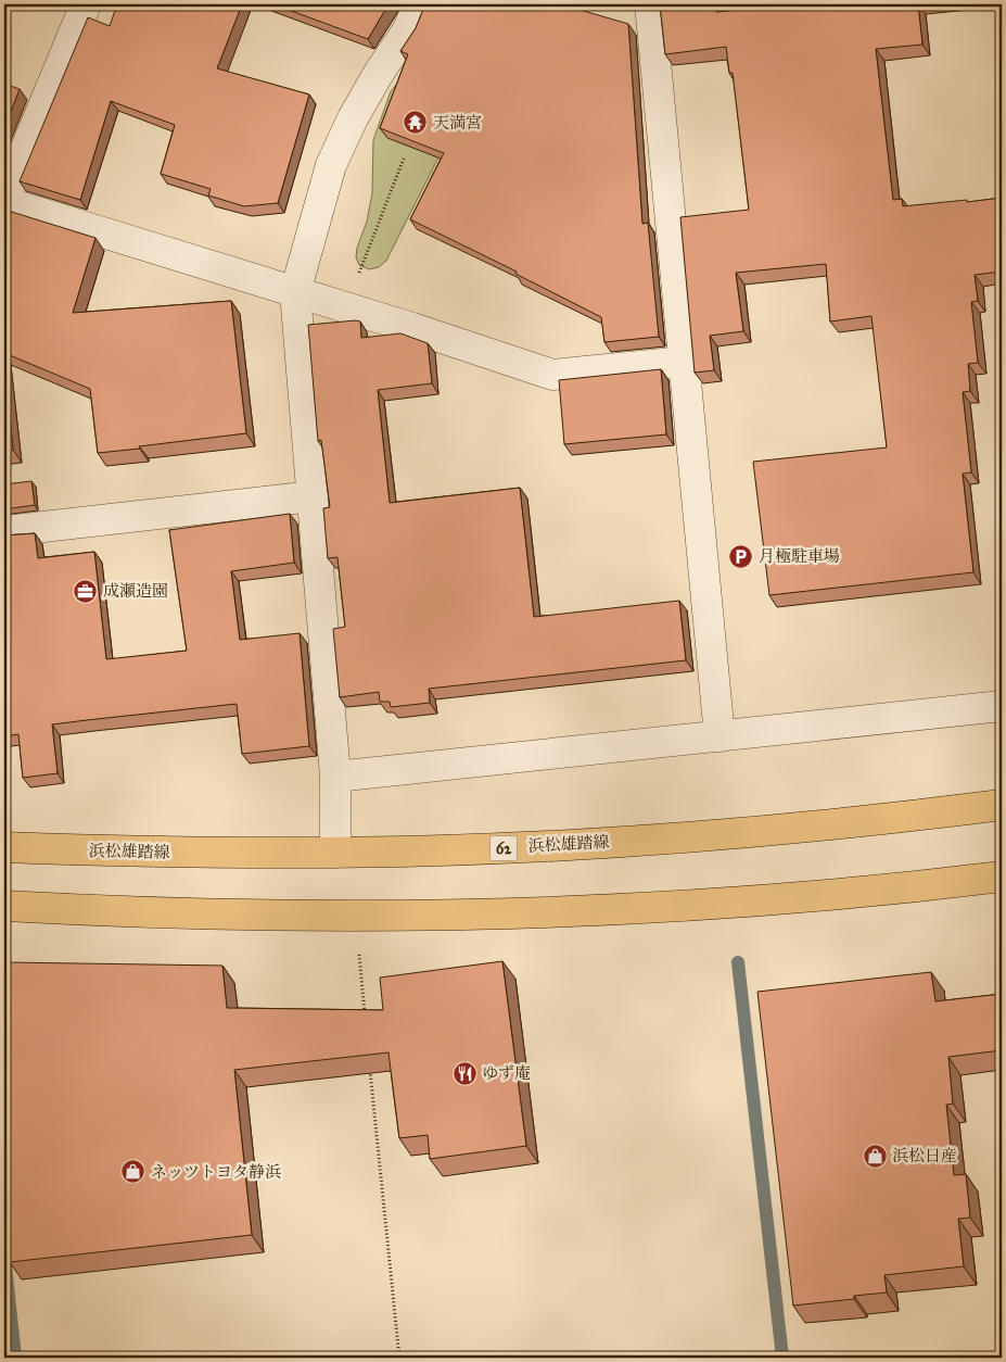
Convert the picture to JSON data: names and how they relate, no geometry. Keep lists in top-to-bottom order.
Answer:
{
  "streets": {
    "main road": ["浜松雄踏線", "62"]
  },
  "places": {
    "temple": ["天満宮"],
    "parking": ["月極駐車場"],
    "office": ["成瀬造園"],
    "restaurant": ["ゆず庵"],
    "shop": ["浜松日産", "ネッツトヨタ静浜"]
  }
}
